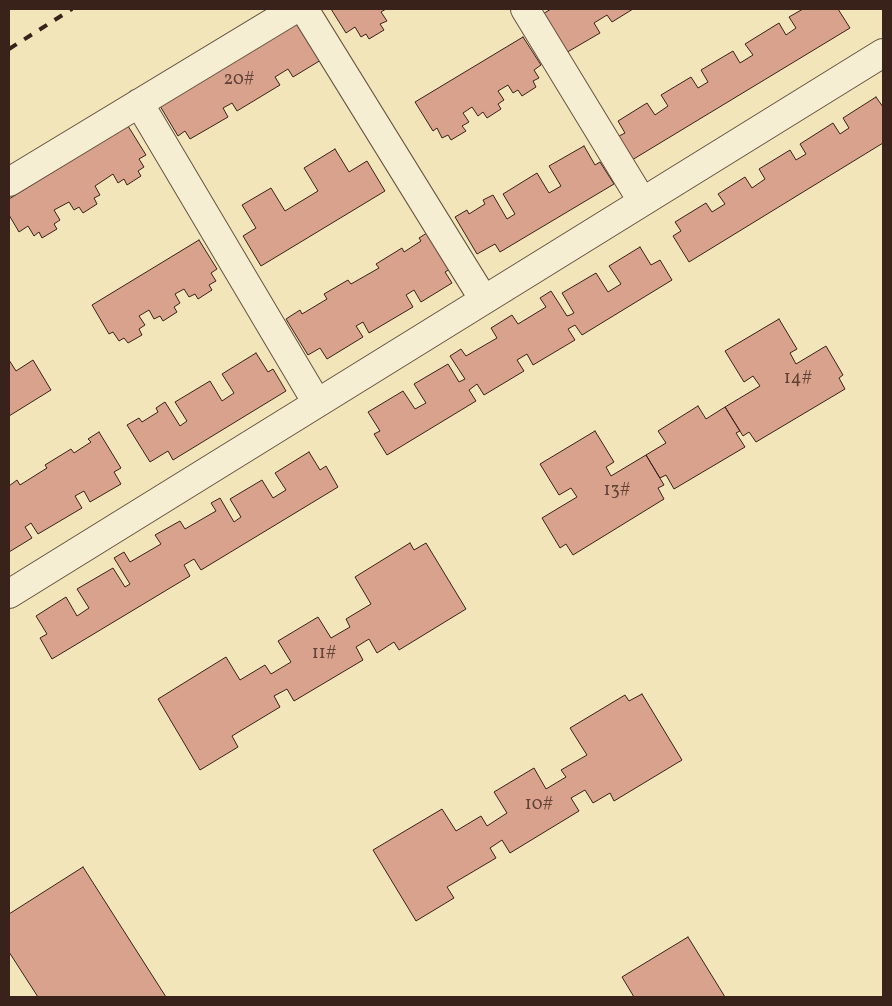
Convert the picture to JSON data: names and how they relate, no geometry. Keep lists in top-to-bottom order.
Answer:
{
  "house_numbers": [
    "20#",
    "14#",
    "13#",
    "11#",
    "10#"
  ]
}
